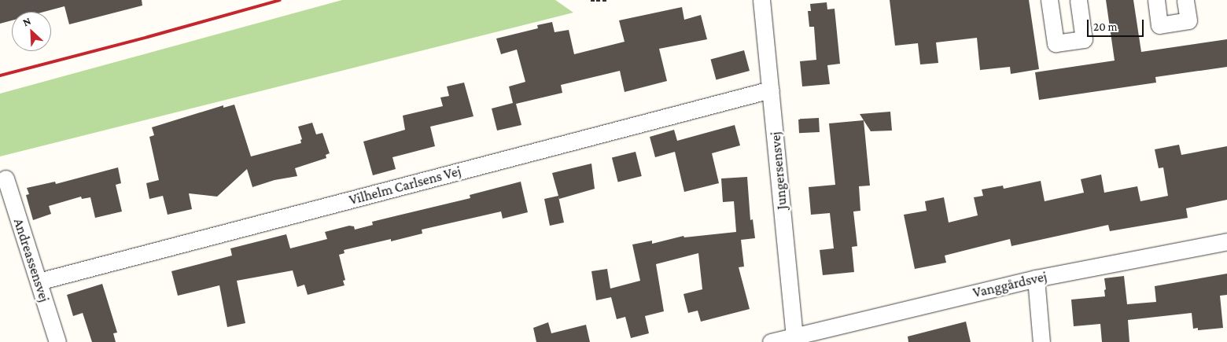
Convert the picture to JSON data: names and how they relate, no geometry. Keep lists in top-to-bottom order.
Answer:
{
  "streets": {
    "street": [
      "Jungersensvej",
      "Vilhelm Carlsens Vej",
      "Andreassensvej",
      "Vanggårdsvej"
    ]
  },
  "crossings": [
    ["Jungersensvej", "Vilhelm Carlsens Vej"],
    ["Jungersensvej", "Vanggårdsvej"],
    ["Vilhelm Carlsens Vej", "Andreassensvej"]
  ],
  "scale_bar": "20 m",
  "north": "top left"
}
